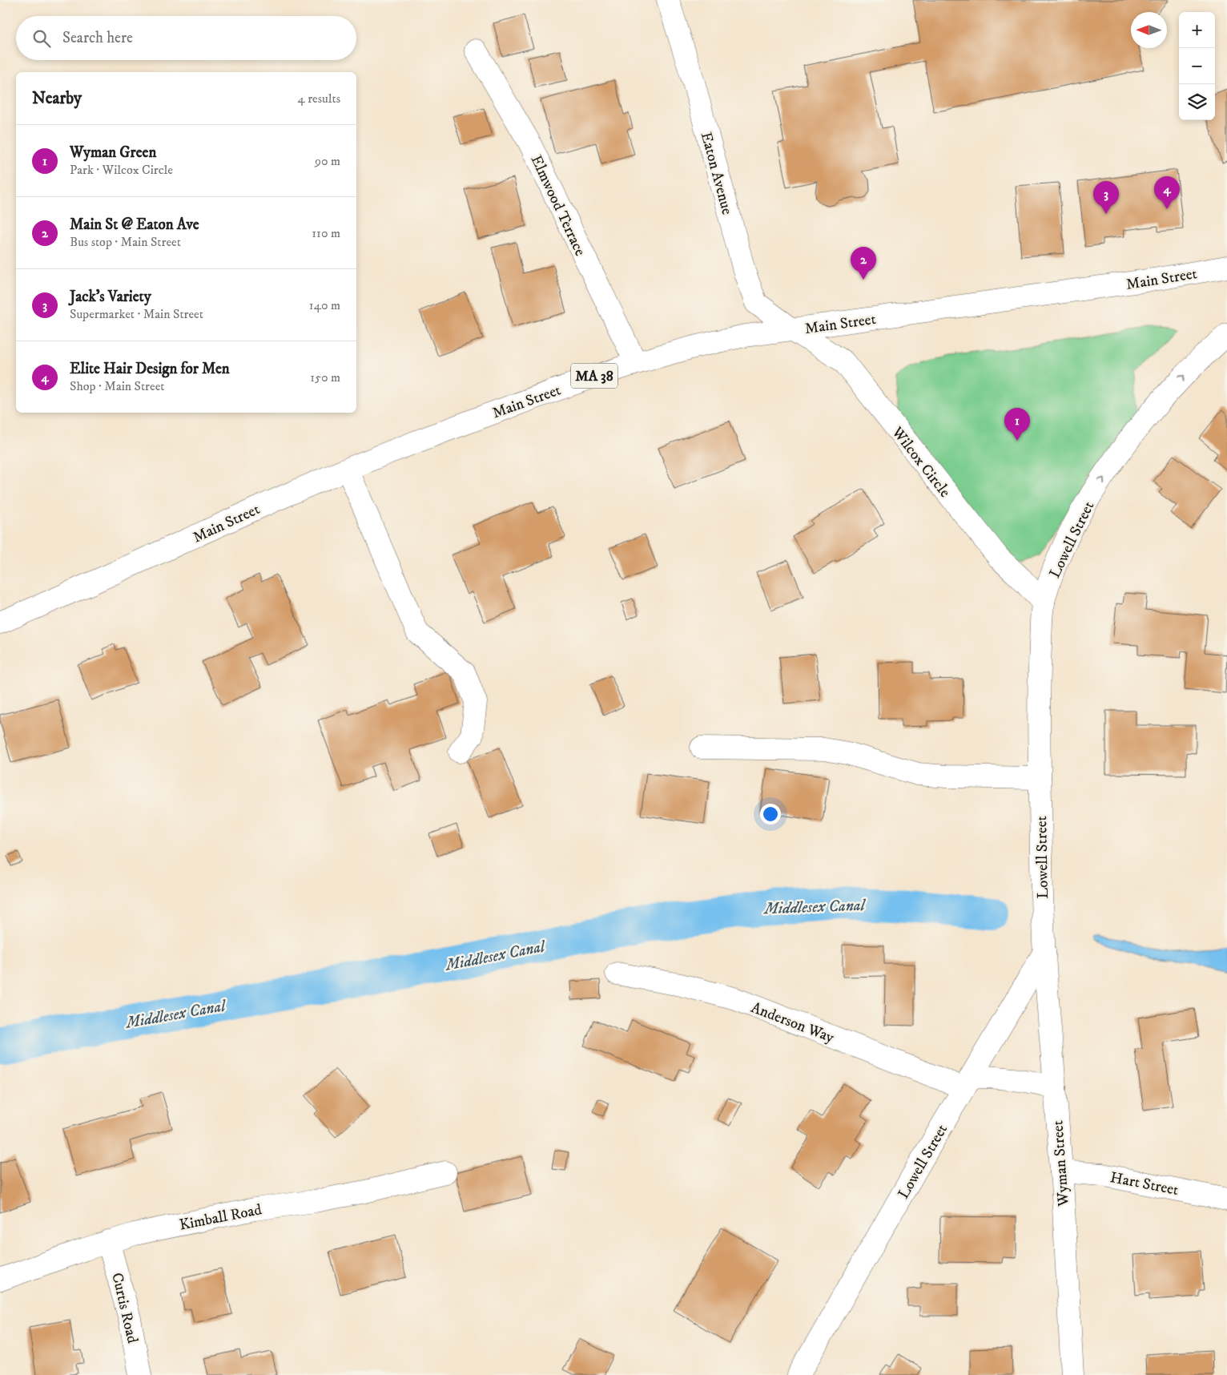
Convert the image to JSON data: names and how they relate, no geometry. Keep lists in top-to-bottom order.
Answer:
{
  "streets": {
    "street": [
      "Eaton Avenue",
      "Elmwood Terrace",
      "Main Street",
      "MA 38",
      "Wilcox Circle",
      "Lowell Street",
      "Anderson Way",
      "Wyman Street",
      "Hart Street",
      "Kimball Road",
      "Curtis Road"
    ]
  },
  "crossings": [
    ["Eaton Avenue", "Main Street"],
    ["Eaton Avenue", "Wilcox Circle"],
    ["Elmwood Terrace", "Main Street"],
    ["Main Street", "Wilcox Circle"],
    ["Wilcox Circle", "Lowell Street"],
    ["Lowell Street", "Anderson Way"],
    ["Lowell Street", "Wyman Street"],
    ["Wyman Street", "Hart Street"],
    ["Kimball Road", "Curtis Road"]
  ],
  "water": ["Middlesex Canal"],
  "north": "left",
  "page": {
    "map_buttons": ["+", "−"],
    "search": "Search here",
    "heading": ["Nearby", "4 results"],
    "list": [
      {
        "mark": "1",
        "name": "Wyman Green",
        "note": "Park · Wilcox Circle",
        "value": "90 m"
      },
      {
        "mark": "2",
        "name": "Main St @ Eaton Ave",
        "note": "Bus stop · Main Street",
        "value": "110 m"
      },
      {
        "mark": "3",
        "name": "Jack's Variety",
        "note": "Supermarket · Main Street",
        "value": "140 m"
      },
      {
        "mark": "4",
        "name": "Elite Hair Design for Men",
        "note": "Shop · Main Street",
        "value": "150 m"
      }
    ],
    "pins": [
      "4",
      "3",
      "2",
      "1"
    ]
  }
}
